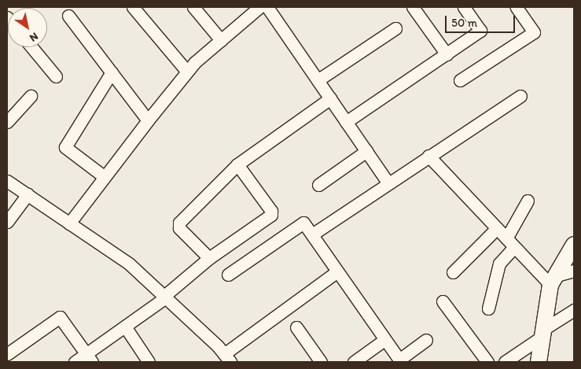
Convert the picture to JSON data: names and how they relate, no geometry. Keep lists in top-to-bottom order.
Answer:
{
  "scale_bar": "50 m",
  "north": "bottom right"
}
